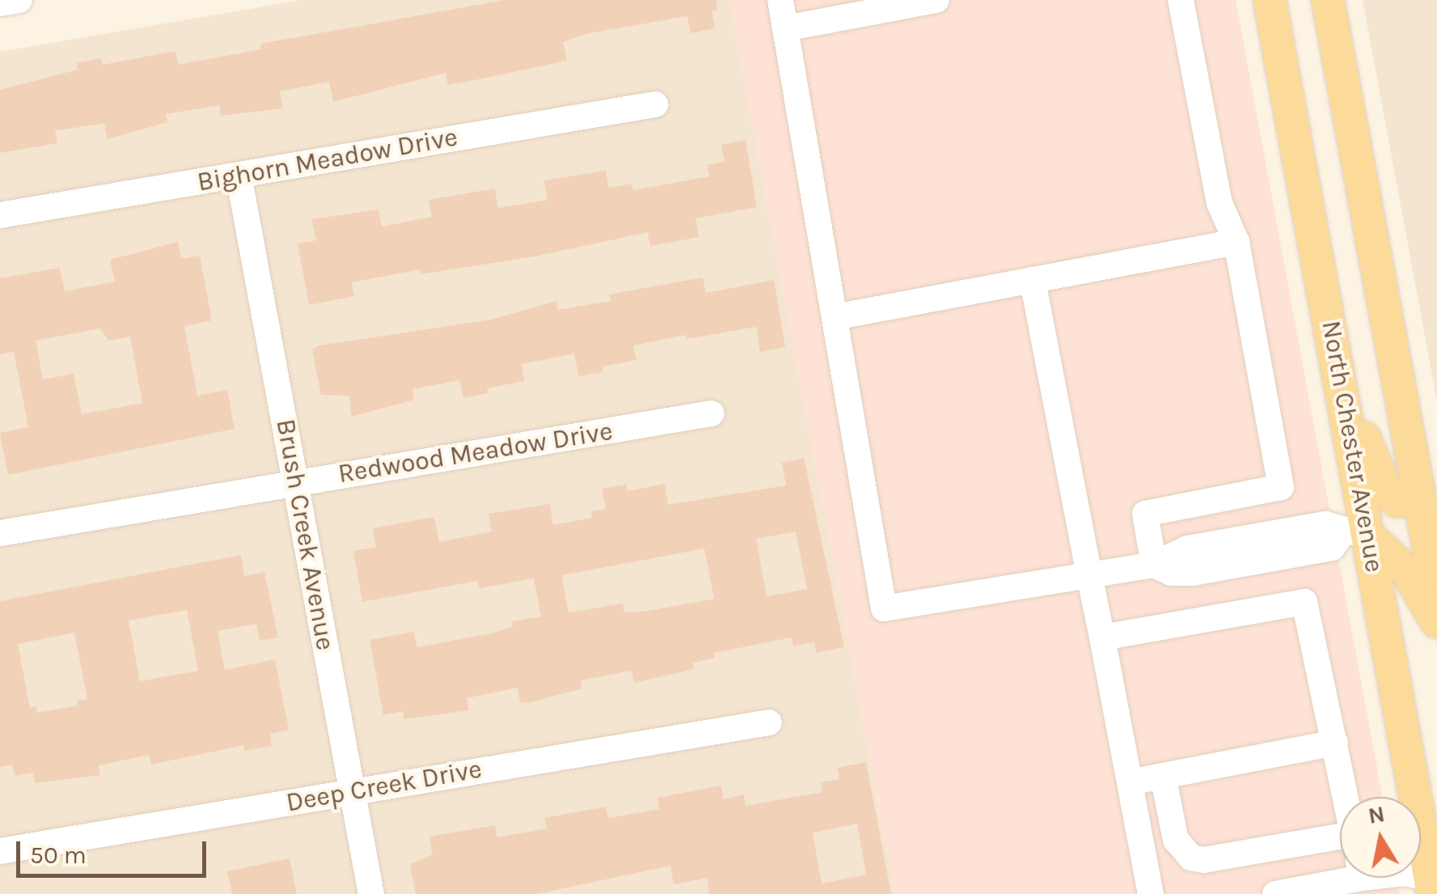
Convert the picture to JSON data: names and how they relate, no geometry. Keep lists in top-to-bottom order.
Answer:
{
  "streets": {
    "main road": ["North Chester Avenue"],
    "street": [
      "Bighorn Meadow Drive",
      "Redwood Meadow Drive",
      "Brush Creek Avenue",
      "Deep Creek Drive"
    ]
  },
  "crossings": [
    ["Bighorn Meadow Drive", "Brush Creek Avenue"],
    ["Redwood Meadow Drive", "Brush Creek Avenue"],
    ["Brush Creek Avenue", "Deep Creek Drive"]
  ],
  "scale_bar": "50 m",
  "north": "top"
}
